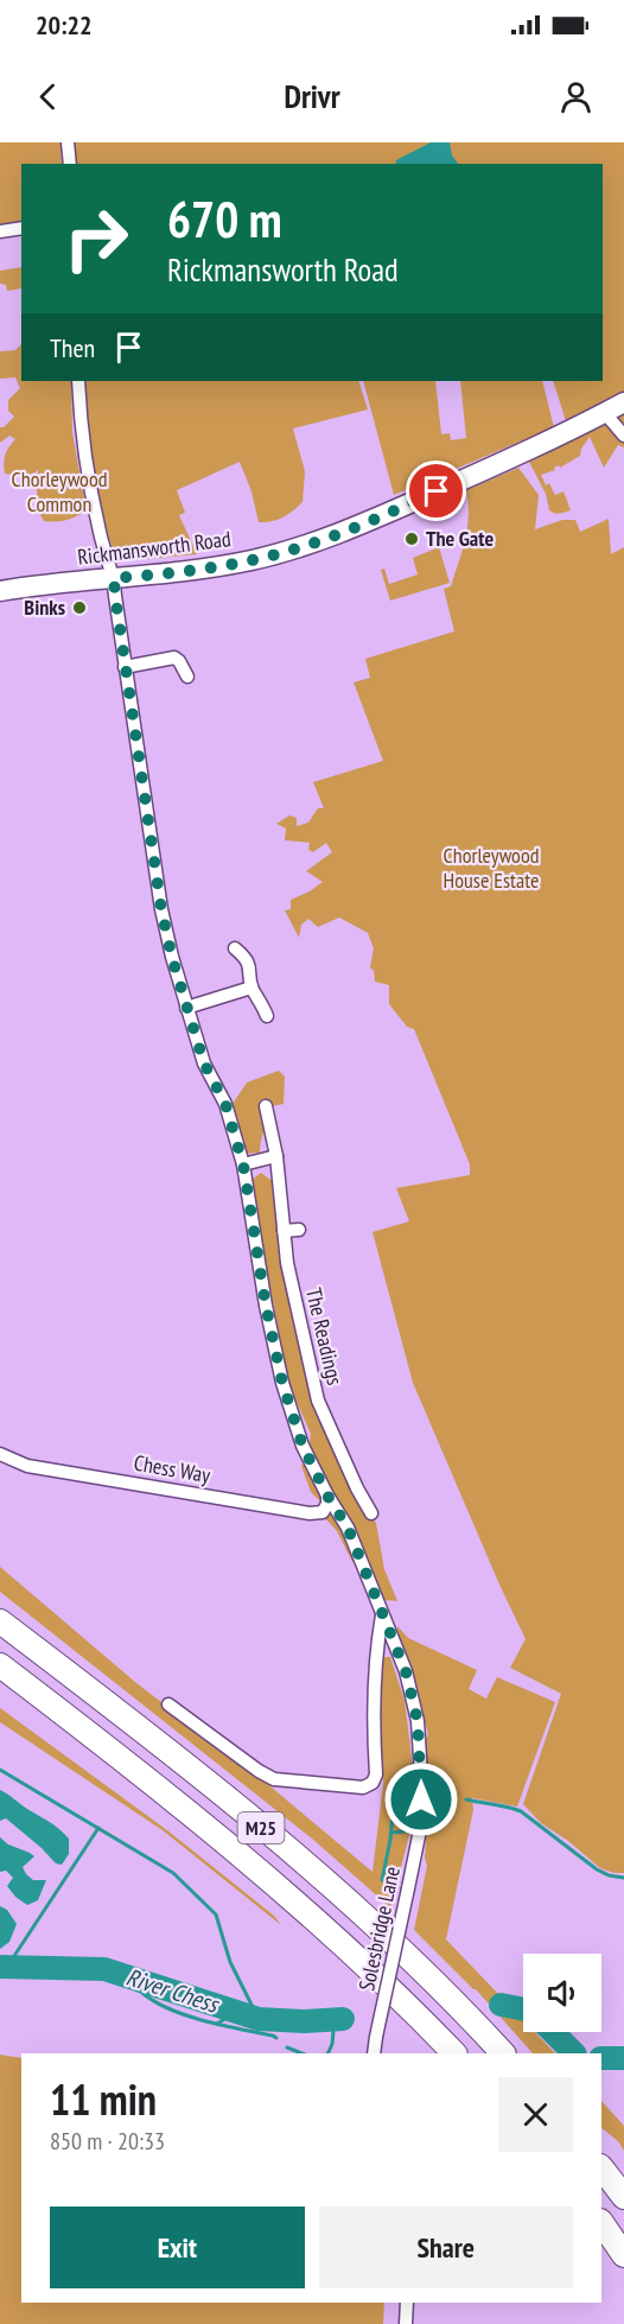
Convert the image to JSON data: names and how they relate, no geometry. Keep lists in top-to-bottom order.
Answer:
{
  "streets": {
    "highway": ["M25"],
    "main road": ["Rickmansworth Road"],
    "street": ["The Readings", "Chess Way", "Solesbridge Lane"]
  },
  "crossings": [
    ["Rickmansworth Road", "Solesbridge Lane"],
    ["Chess Way", "Solesbridge Lane"]
  ],
  "water": ["River Chess"],
  "parks": ["Chorleywood Common", "Chorleywood House Estate"],
  "places": ["The Gate", "Binks"],
  "page": {
    "status": "20:22",
    "header": "Drivr",
    "turn": ["670 m", "Rickmansworth Road"],
    "then": "Then",
    "heading": ["11 min", "850 m · 20:33"],
    "buttons": ["Exit", "Share"]
  }
}
